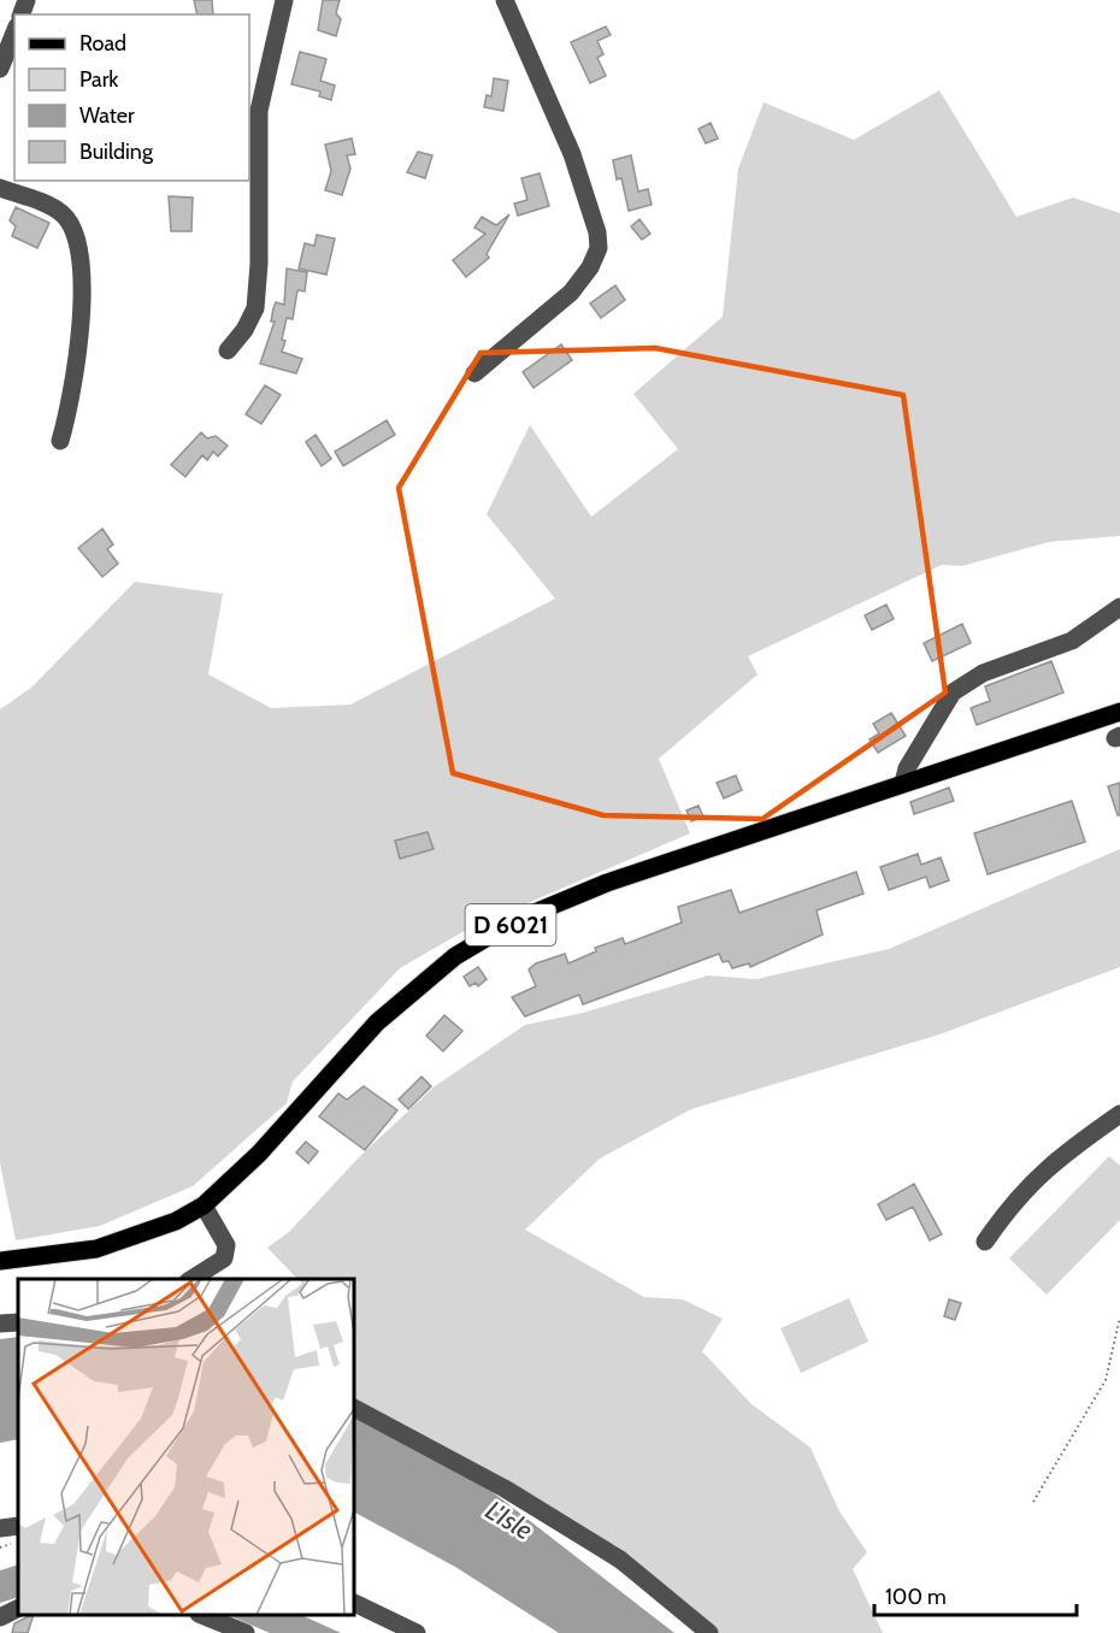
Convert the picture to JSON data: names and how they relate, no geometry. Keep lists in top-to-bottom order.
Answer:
{
  "streets": {
    "main road": ["D 6021"]
  },
  "water": ["L'Isle"],
  "legend": [
    "Road",
    "Park",
    "Water",
    "Building"
  ],
  "scale_bar": "100 m"
}
